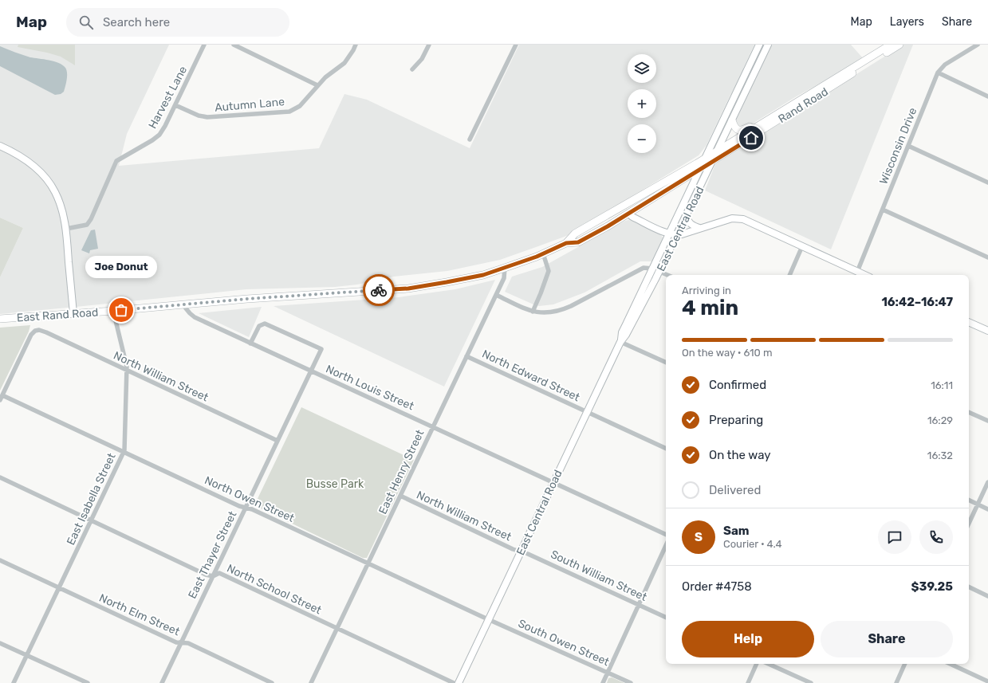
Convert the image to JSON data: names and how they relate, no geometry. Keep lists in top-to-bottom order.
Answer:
{
  "streets": {
    "main road": ["Rand Road", "East Central Road", "East Rand Road"],
    "street": [
      "Harvest Lane",
      "Autumn Lane",
      "Wisconsin Drive",
      "North Edward Street",
      "North William Street",
      "North Louis Street",
      "East Henry Street",
      "East Isabella Street",
      "North Owen Street",
      "East Thayer Street",
      "South William Street",
      "North School Street",
      "North Elm Street",
      "South Owen Street"
    ]
  },
  "crossings": [
    ["Harvest Lane", "Autumn Lane"],
    ["Rand Road", "East Central Road"],
    ["Rand Road", "East Rand Road"],
    ["East Central Road", "East Rand Road"],
    ["East Central Road", "North Edward Street"],
    ["East Central Road", "North William Street"],
    ["East Central Road", "North Louis Street"],
    ["East Central Road", "North Owen Street"],
    ["East Central Road", "South William Street"],
    ["East Central Road", "South Owen Street"],
    ["East Rand Road", "North Louis Street"],
    ["East Rand Road", "East Henry Street"],
    ["East Rand Road", "East Isabella Street"],
    ["North Edward Street", "East Henry Street"],
    ["North William Street", "East Henry Street"],
    ["North William Street", "East Isabella Street"],
    ["North William Street", "North Owen Street"],
    ["North William Street", "East Thayer Street"],
    ["North William Street", "South William Street"],
    ["North Louis Street", "East Henry Street"],
    ["North Louis Street", "East Thayer Street"],
    ["East Henry Street", "North Owen Street"],
    ["East Henry Street", "North School Street"],
    ["East Isabella Street", "North Owen Street"],
    ["East Isabella Street", "North School Street"],
    ["East Isabella Street", "North Elm Street"],
    ["North Owen Street", "East Thayer Street"],
    ["North Owen Street", "South Owen Street"],
    ["East Thayer Street", "North School Street"],
    ["East Thayer Street", "North Elm Street"]
  ],
  "parks": ["Busse Park"],
  "places": ["Joe Donut"],
  "page": {
    "header": "Map",
    "search": "Search here",
    "nav": ["Map", "Layers", "Share"],
    "map_buttons": ["+", "−"],
    "bubble": "Joe Donut",
    "heading": ["4 min", "Arriving in", "16:42–16:47"],
    "panel": [
      "Sam",
      "Courier · 4.4",
      "Order #4758",
      "$39.25"
    ],
    "bar": "On the way · 610 m",
    "list": [
      ["Confirmed", "16:11"],
      ["Preparing", "16:29"],
      ["On the way", "16:32"],
      "Delivered"
    ],
    "round": "S",
    "buttons": ["Help", "Share"]
  }
}
